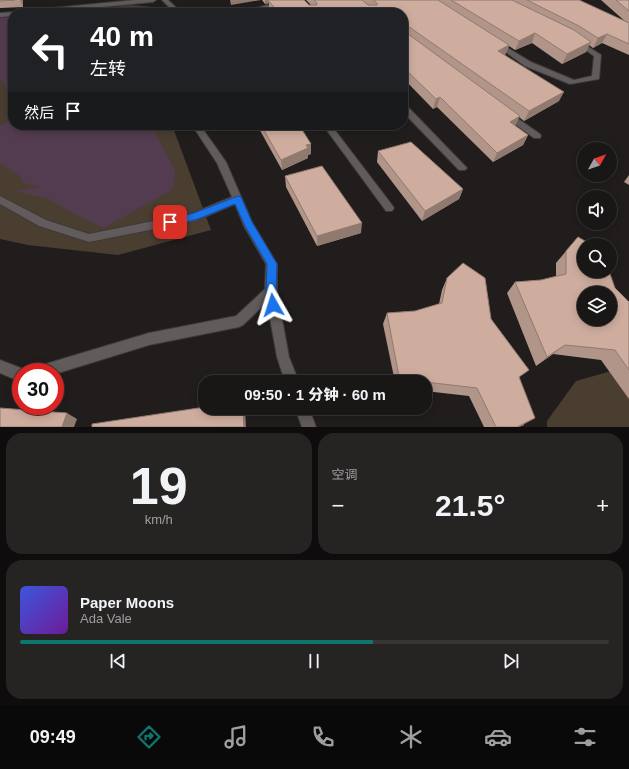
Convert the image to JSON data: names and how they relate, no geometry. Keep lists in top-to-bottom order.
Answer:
{
  "north": "top right",
  "page": {
    "turn": ["40 m", "左转"],
    "then": "然后",
    "limit": "30",
    "trip": "09:50 · 1 分钟 · 60 m",
    "tile": [
      ["19", "km/h"],
      "空调"
    ],
    "heat": ["−", "21.5°", "+"],
    "song": ["Paper Moons", "Ada Vale"],
    "tabs": "09:49"
  }
}
